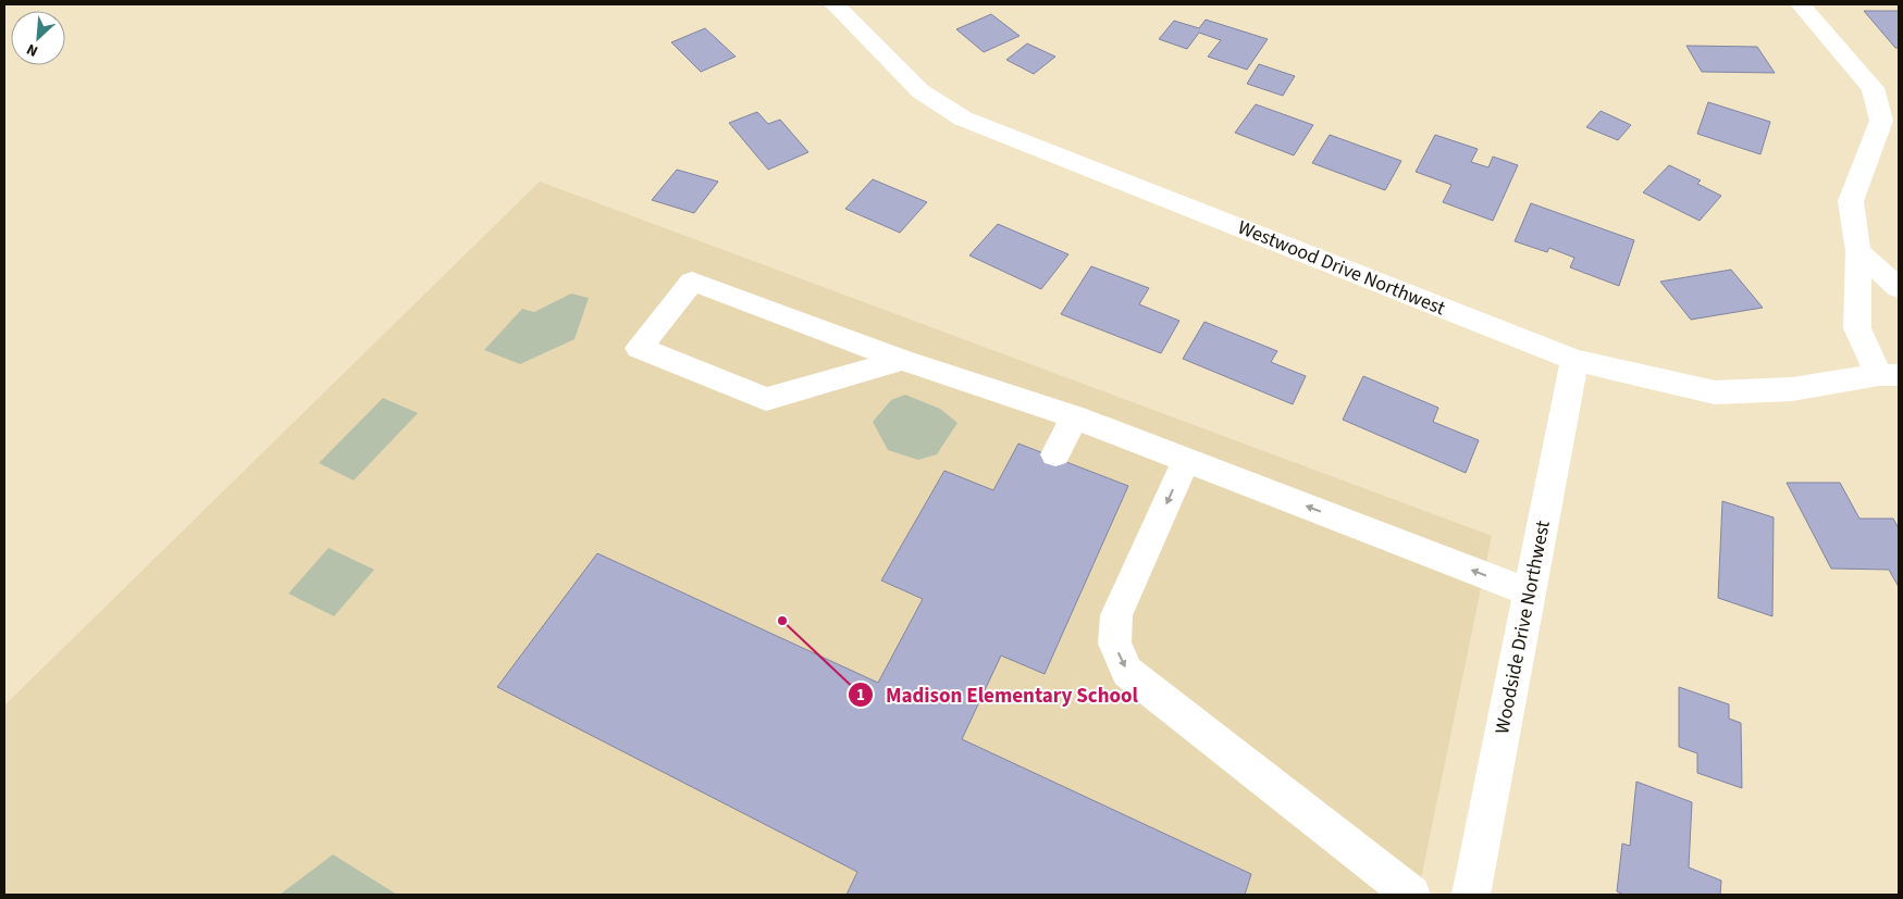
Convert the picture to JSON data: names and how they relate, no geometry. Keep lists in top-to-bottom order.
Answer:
{
  "streets": {
    "street": ["Westwood Drive Northwest", "Woodside Drive Northwest"]
  },
  "crossings": [
    ["Westwood Drive Northwest", "Woodside Drive Northwest"]
  ],
  "places": ["Madison Elementary School"],
  "north": "bottom left"
}
